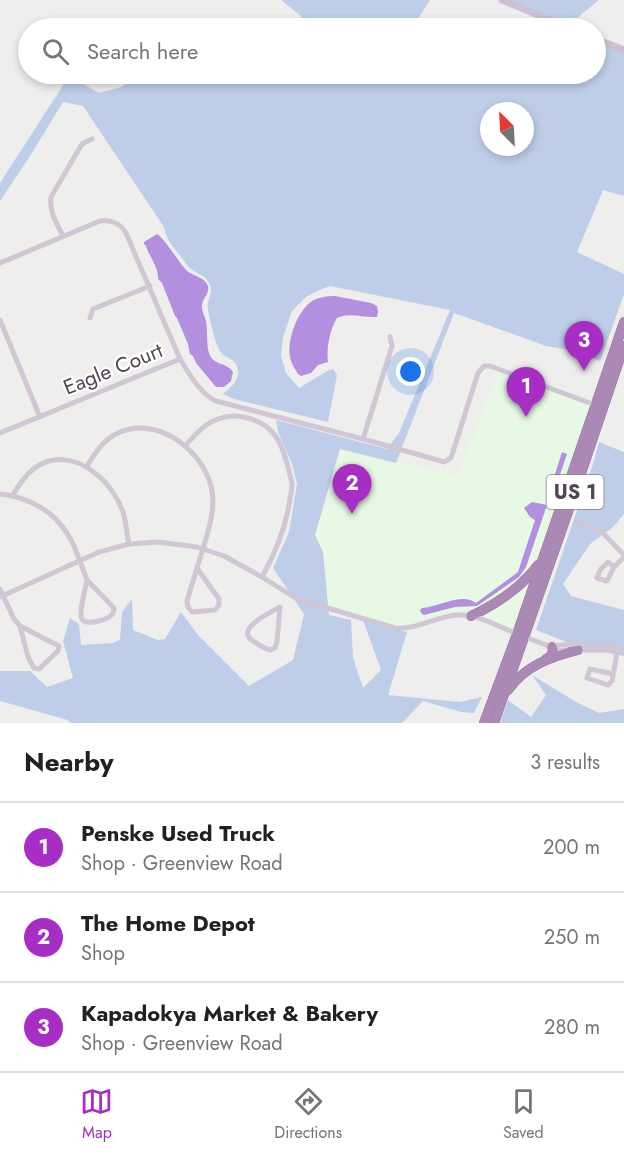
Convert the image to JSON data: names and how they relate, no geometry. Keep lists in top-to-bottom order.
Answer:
{
  "streets": {
    "highway": ["US 1"],
    "street": ["Eagle Court"]
  },
  "crossings": [
    ["Eagle Court", "US 1"]
  ],
  "north": "top left",
  "page": {
    "search": "Search here",
    "pins": ["3", "1", "2"],
    "heading": ["Nearby", "3 results"],
    "list": [
      {
        "mark": "1",
        "name": "Penske Used Truck",
        "note": "Shop · Greenview Road",
        "value": "200 m"
      },
      {
        "mark": "2",
        "name": "The Home Depot",
        "note": "Shop",
        "value": "250 m"
      },
      {
        "mark": "3",
        "name": "Kapadokya Market & Bakery",
        "note": "Shop · Greenview Road",
        "value": "280 m"
      }
    ],
    "nav": ["Map", "Directions", "Saved"]
  }
}
